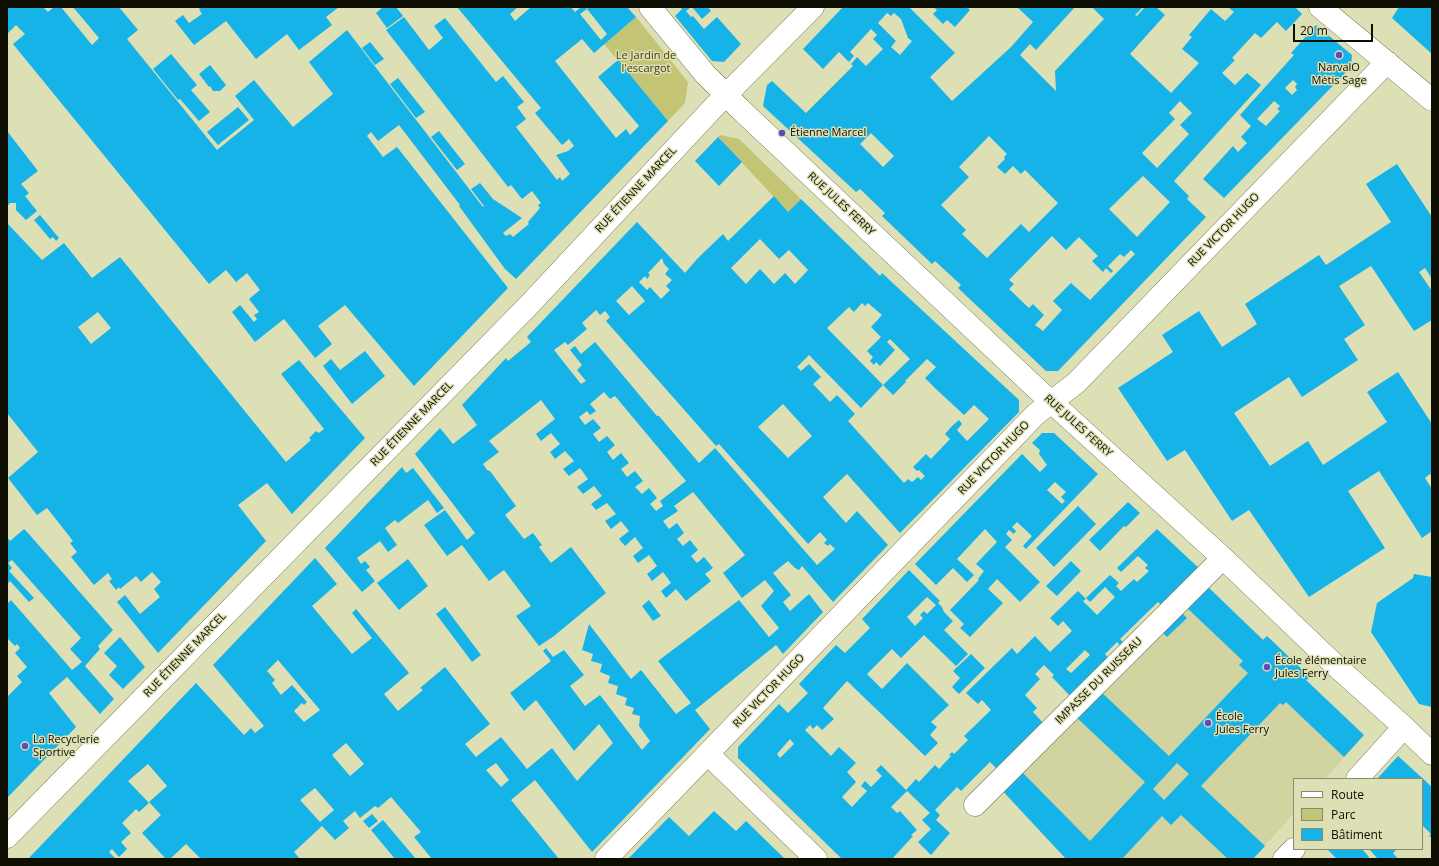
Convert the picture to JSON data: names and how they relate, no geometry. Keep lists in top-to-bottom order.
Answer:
{
  "streets": {
    "street": [
      "RUE ÉTIENNE MARCEL",
      "RUE JULES FERRY",
      "RUE VICTOR HUGO",
      "IMPASSE DU RUISSEAU"
    ]
  },
  "crossings": [
    ["RUE ÉTIENNE MARCEL", "RUE JULES FERRY"],
    ["RUE JULES FERRY", "RUE VICTOR HUGO"],
    ["RUE JULES FERRY", "IMPASSE DU RUISSEAU"]
  ],
  "parks": ["Le Jardin de l'escargot"],
  "places": [
    "NarvalO Métis Sage",
    "Étienne Marcel",
    "École élémentaire Jules Ferry",
    "École Jules Ferry",
    "La Recyclerie Sportive"
  ],
  "legend": ["Route", "Parc", "Bâtiment"],
  "scale_bar": "20 m"
}
